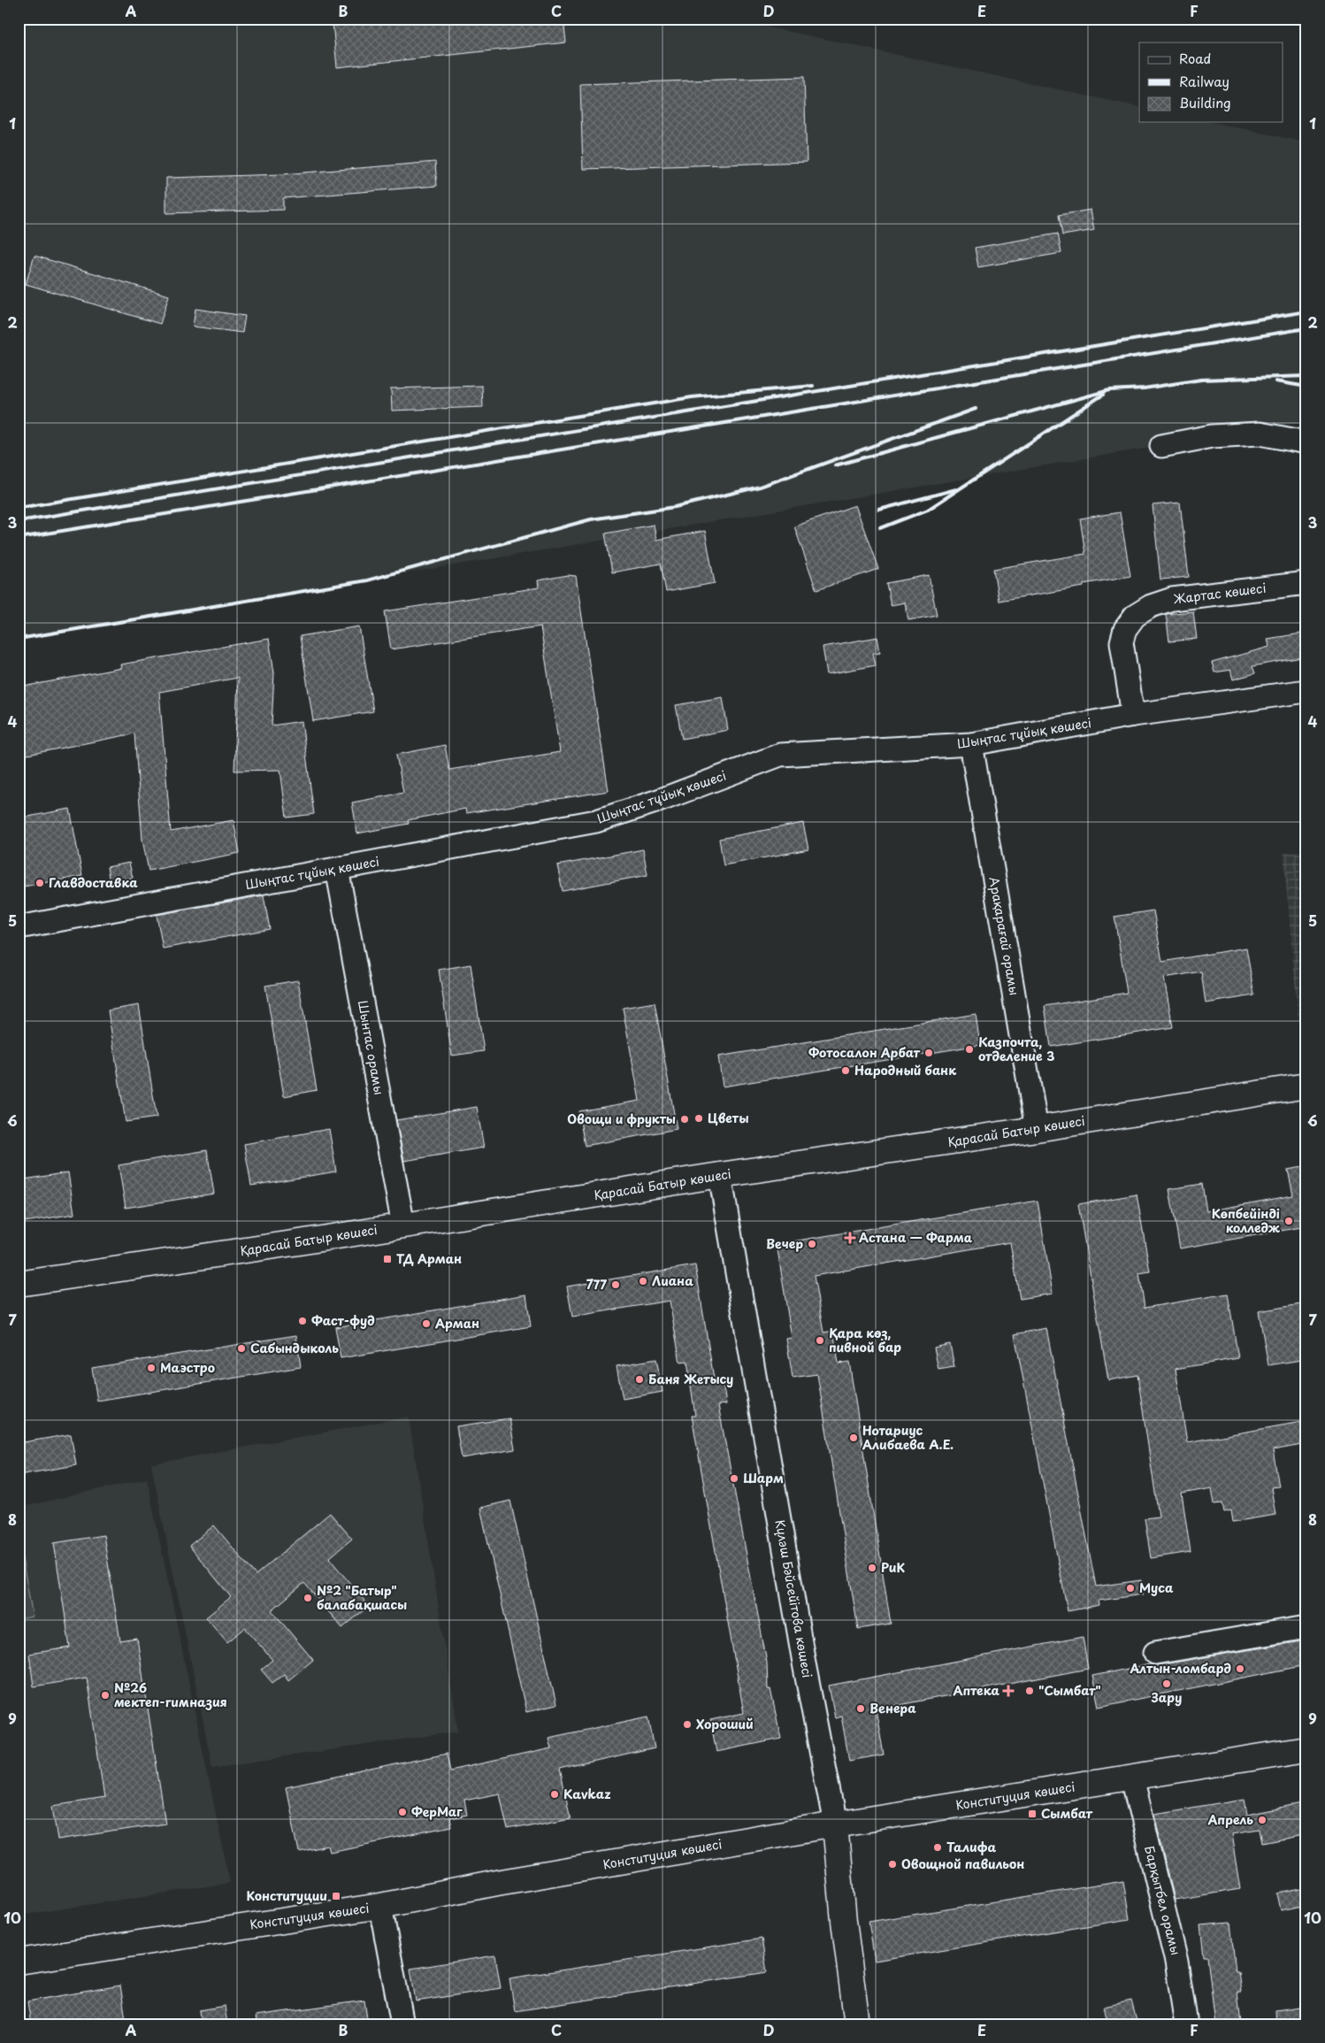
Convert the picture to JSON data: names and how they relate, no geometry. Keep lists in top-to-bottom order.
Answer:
{
  "streets": {
    "street": [
      "Жартас көшесі",
      "Шыңтас тұйық көшесі",
      "Арақарағай орамы",
      "Шынтас орамы",
      "Қарасай Батыр көшесі",
      "Күләш Бәйсейітова көшесі",
      "Конституция көшесі",
      "Барқытбел орамы"
    ]
  },
  "crossings": [
    ["Жартас көшесі", "Шыңтас тұйық көшесі"],
    ["Шыңтас тұйық көшесі", "Арақарағай орамы"],
    ["Шыңтас тұйық көшесі", "Шынтас орамы"],
    ["Арақарағай орамы", "Қарасай Батыр көшесі"],
    ["Шынтас орамы", "Қарасай Батыр көшесі"],
    ["Қарасай Батыр көшесі", "Күләш Бәйсейітова көшесі"],
    ["Күләш Бәйсейітова көшесі", "Конституция көшесі"],
    ["Конституция көшесі", "Барқытбел орамы"]
  ],
  "places": {
    "other": [
      "Главдоставка",
      "Казпочта, отделение 3",
      "Фотосалон Арбат",
      "Народный банк",
      "Цветы",
      "Овощи и фрукты",
      "Көпбейінді колледж",
      "Вечер",
      "Лиана",
      "777",
      "Фаст-фуд",
      "Арман",
      "Қара көз, пивной бар",
      "Сабындыколь",
      "Маэстро",
      "Баня Жетысу",
      "Нотариус Алибаева А.Е.",
      "Шарм",
      "РиК",
      "Муса",
      "№2 \"Батыр\" балабақшасы",
      "Алтын-ломбард",
      "Зару",
      "\"Сымбат\"",
      "№26 мектеп-гимназия",
      "Венера",
      "Хороший",
      "Kavkaz",
      "ФерМаг",
      "Апрель",
      "Талифа",
      "Овощной павильон"
    ],
    "health": ["Астана — Фарма", "Аптека"],
    "transit": ["ТД Арман", "Сымбат", "Конституции"]
  },
  "legend": ["Road", "Railway", "Building"],
  "grid": {
    "columns": [
      "A",
      "B",
      "C",
      "D",
      "E",
      "F"
    ],
    "rows": [
      "1",
      "2",
      "3",
      "4",
      "5",
      "6",
      "7",
      "8",
      "9",
      "10"
    ]
  }
}
